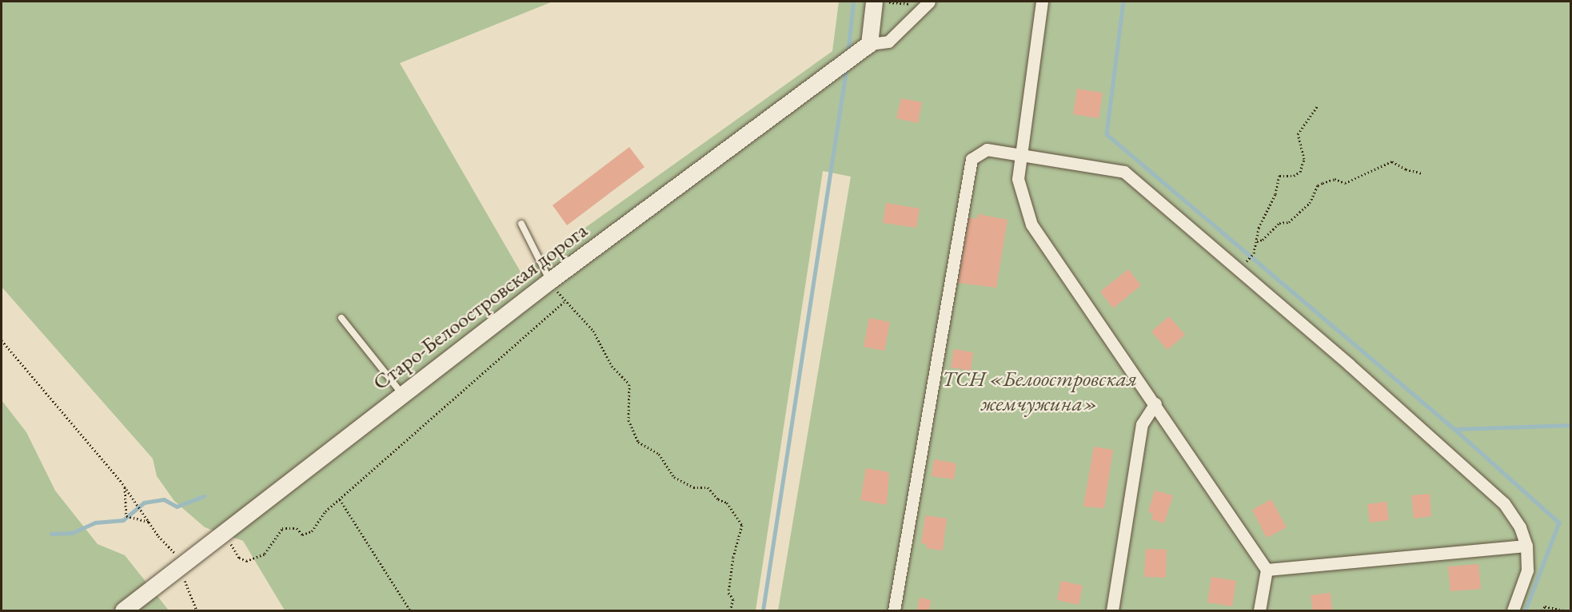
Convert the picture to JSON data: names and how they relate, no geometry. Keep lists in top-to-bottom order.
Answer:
{
  "streets": {
    "street": ["Старо-Белоостровская дорога"]
  },
  "parks": ["ТСН «Белоостровская жемчужина»"]
}
